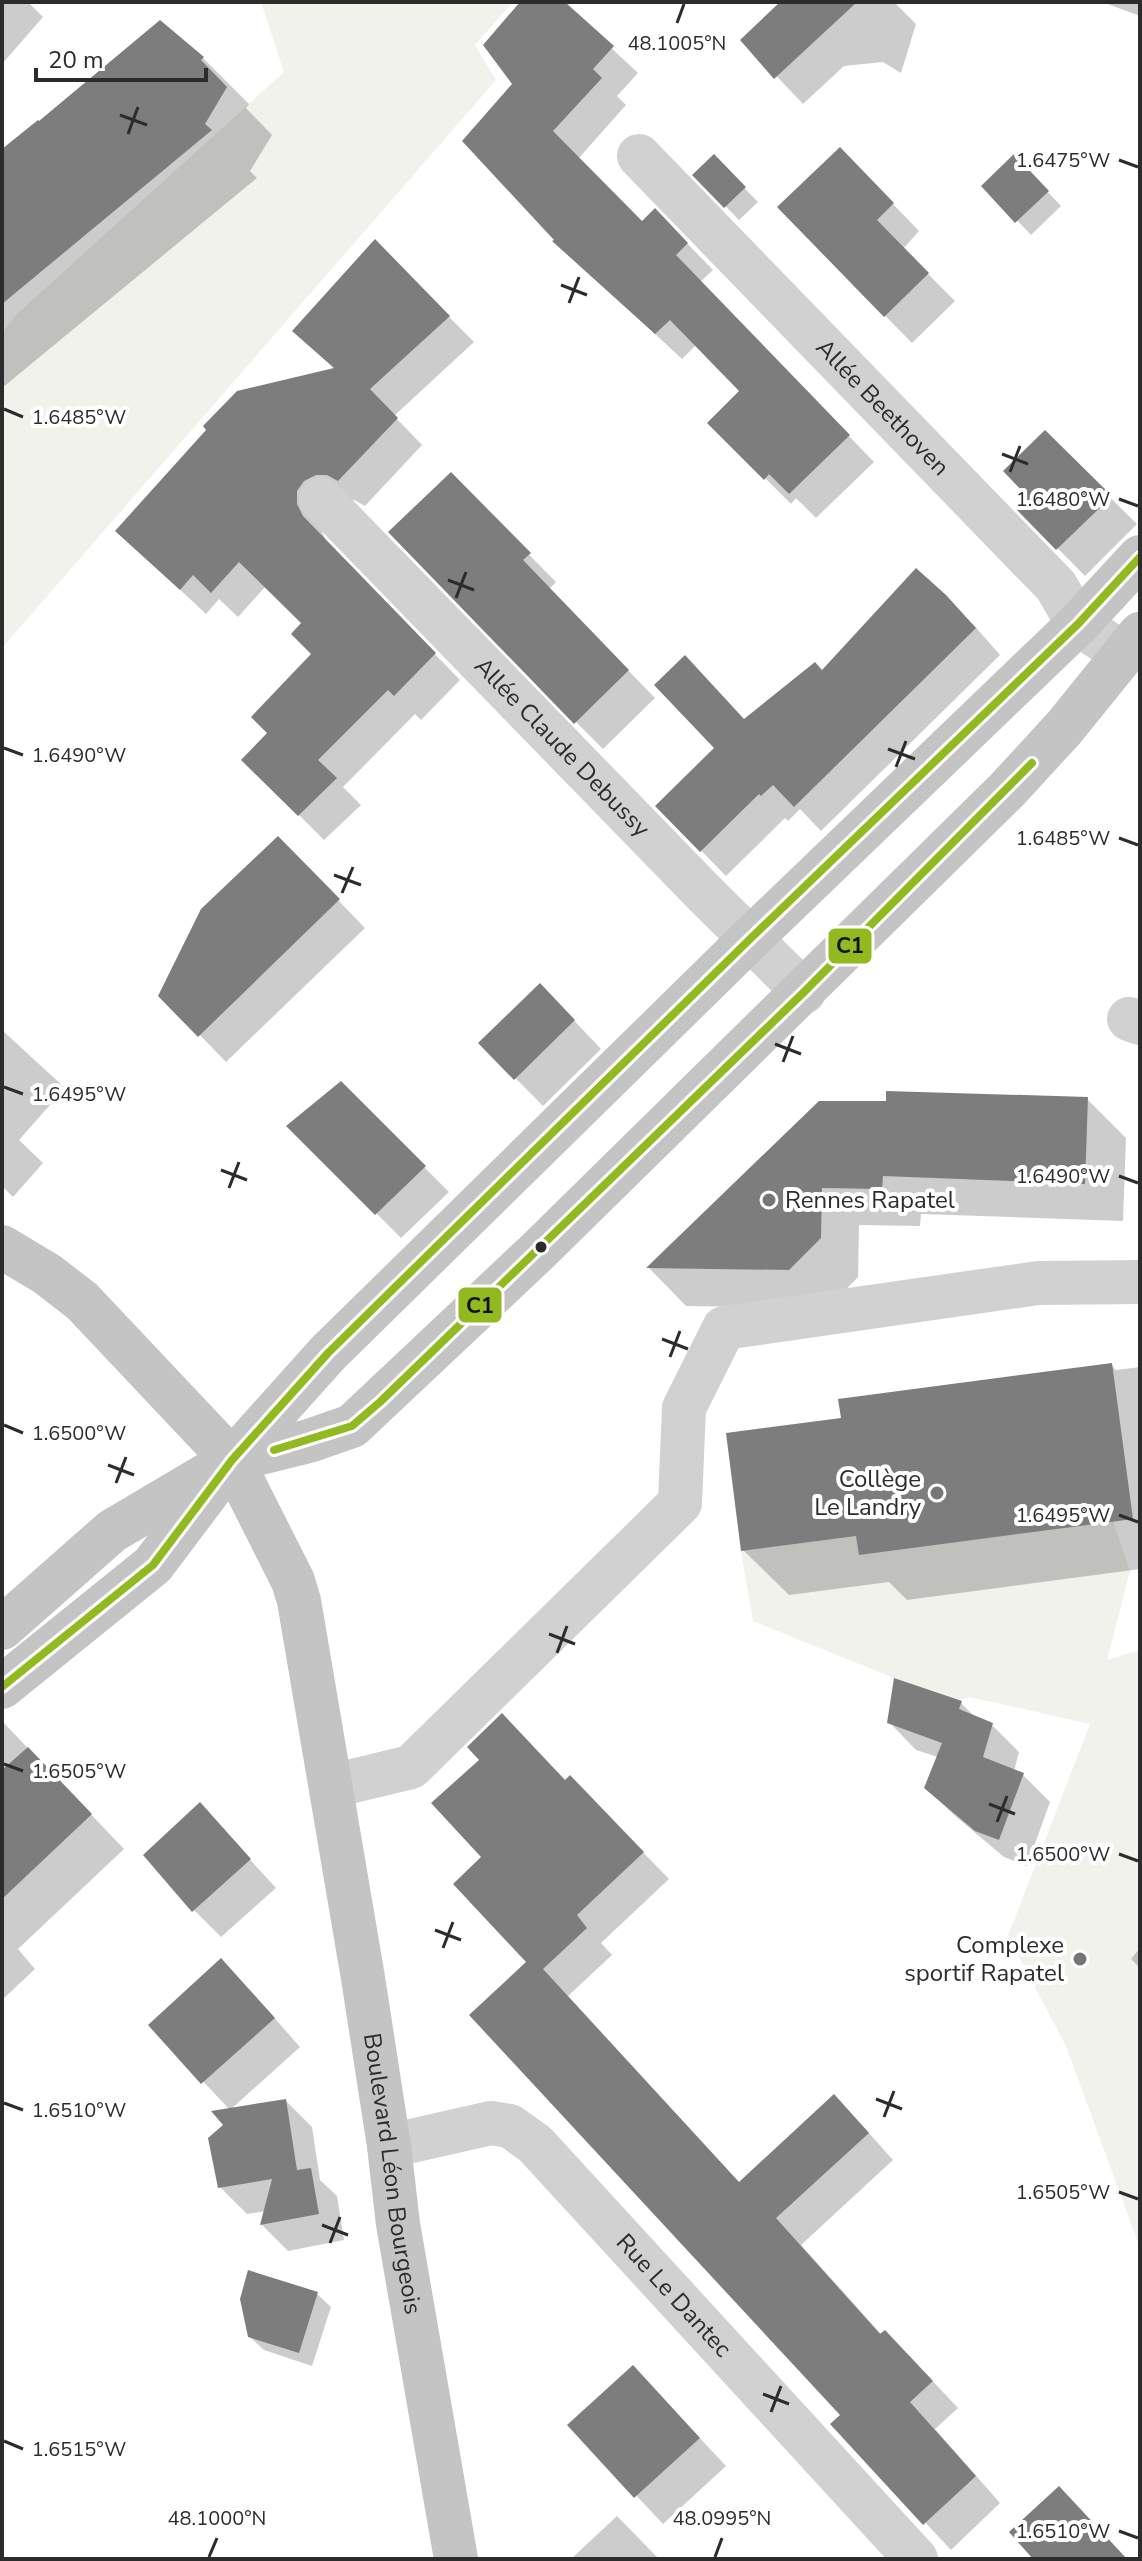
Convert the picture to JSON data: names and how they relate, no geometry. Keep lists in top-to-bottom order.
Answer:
{
  "streets": {
    "main road": ["Boulevard Léon Bourgeois"],
    "street": ["Allée Beethoven", "Allée Claude Debussy", "Rue Le Dantec"]
  },
  "crossings": [
    ["Boulevard Léon Bourgeois", "Rue Le Dantec"]
  ],
  "places": ["Rennes Rapatel", "Collège Le Landry", "Complexe sportif Rapatel"],
  "lines": ["transit line C1"],
  "scale_bar": "20 m",
  "coordinates": [
    "48.1005°N",
    "1.6475°W",
    "1.6485°W",
    "1.6480°W",
    "1.6490°W",
    "1.6495°W",
    "1.6500°W",
    "1.6505°W",
    "1.6510°W",
    "1.6515°W",
    "48.1000°N",
    "48.0995°N"
  ]
}
